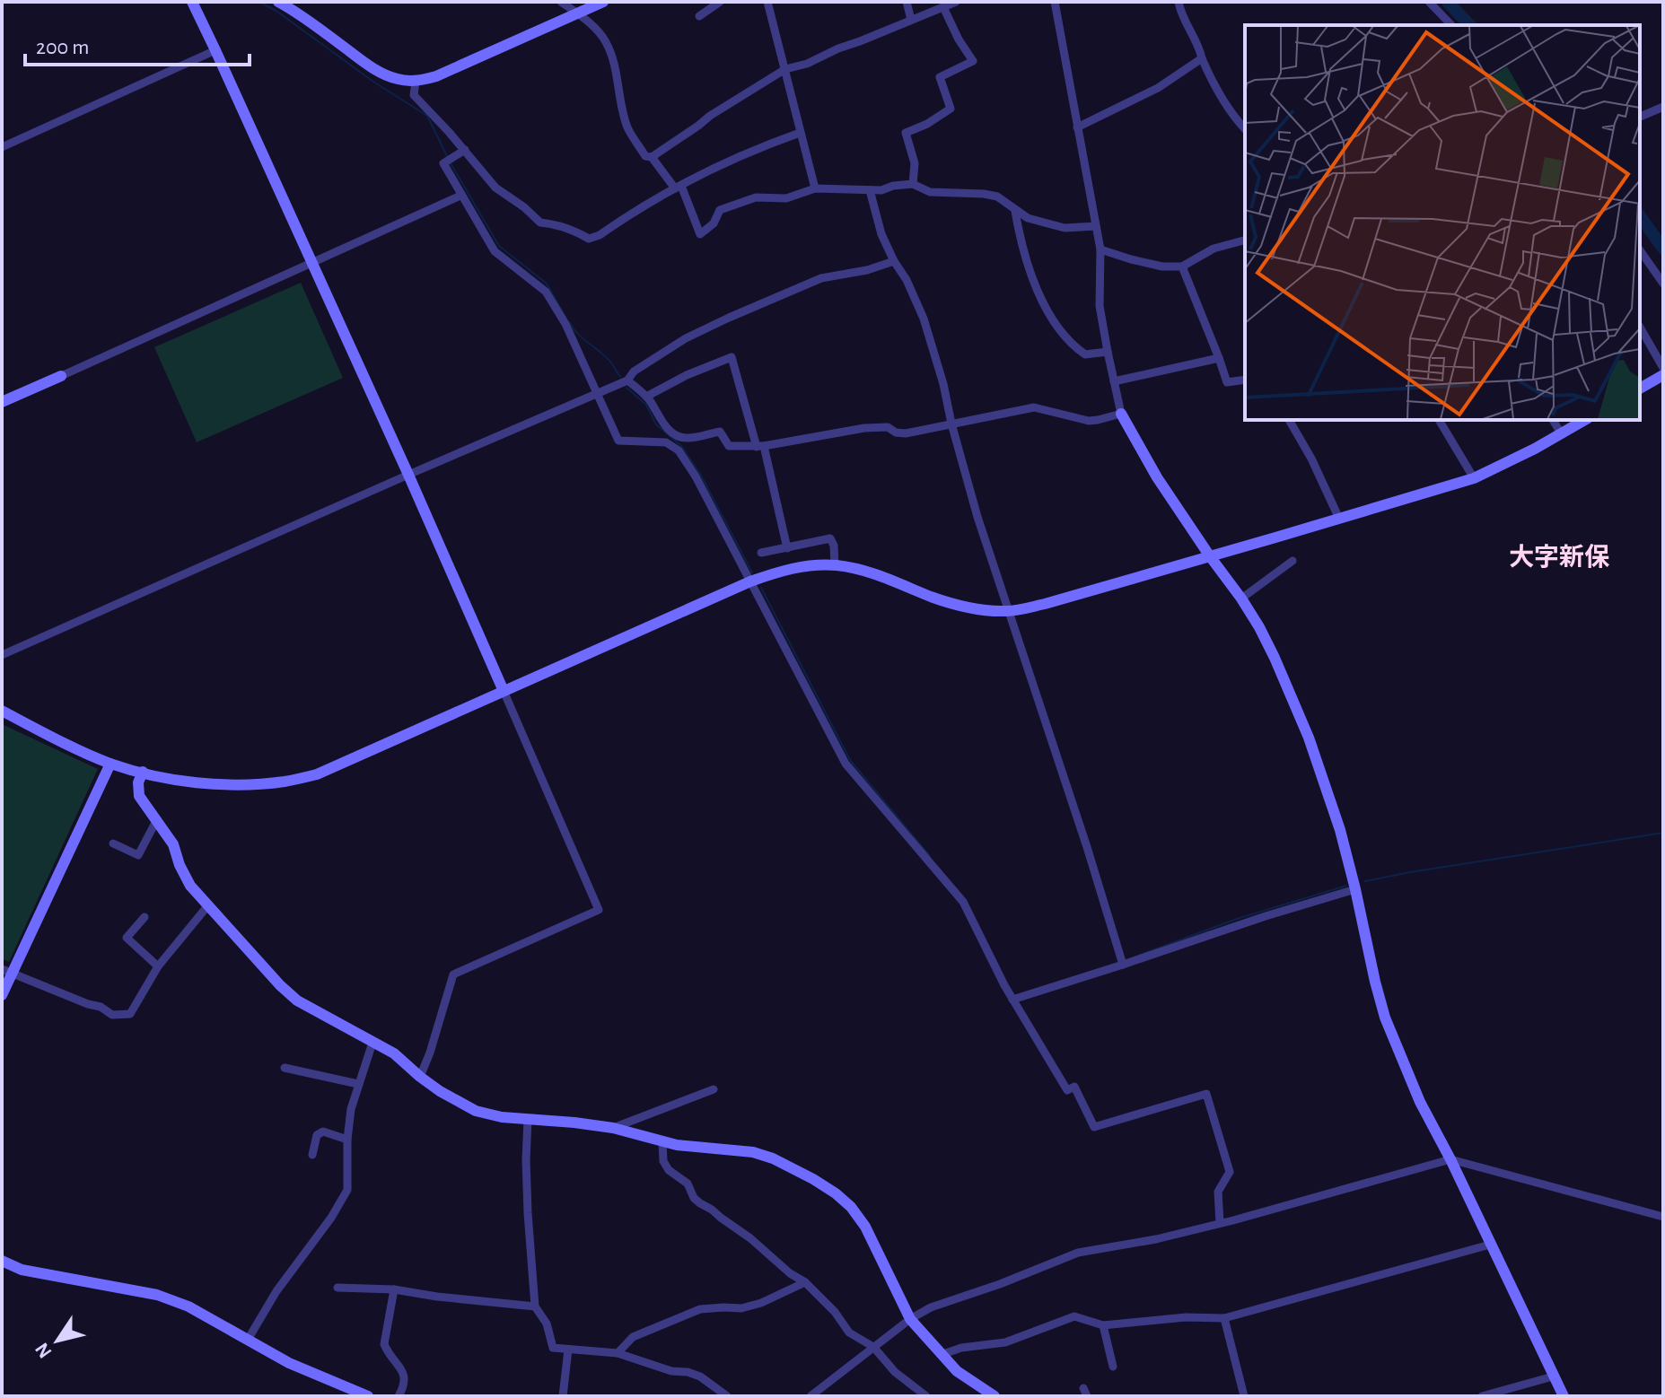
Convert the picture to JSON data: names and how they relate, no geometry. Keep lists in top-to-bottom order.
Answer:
{
  "districts": ["大字新保"],
  "scale_bar": "200 m",
  "north": "bottom left"
}
